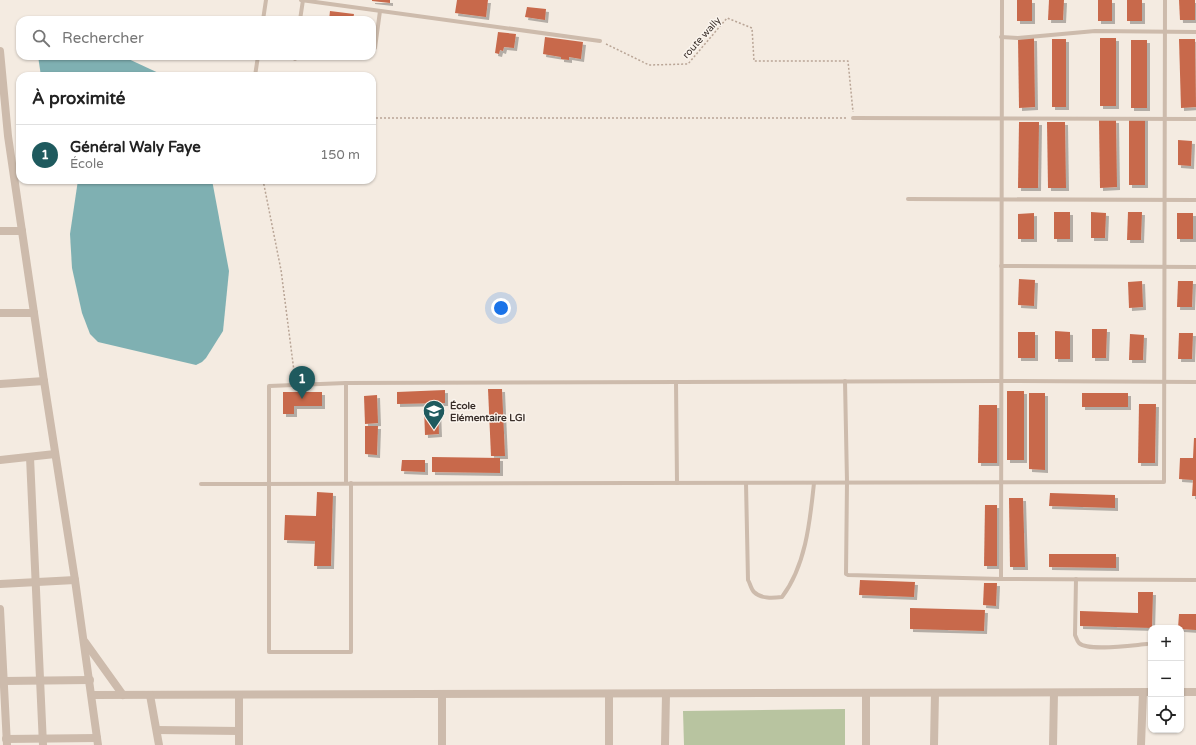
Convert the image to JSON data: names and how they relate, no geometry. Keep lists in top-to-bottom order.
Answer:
{
  "streets": {
    "path": ["route wally"]
  },
  "places": {
    "school or university": ["École Elémentaire LGI"]
  },
  "page": {
    "search": "Rechercher",
    "heading": "À proximité",
    "list": [
      {
        "mark": "1",
        "name": "Général Waly Faye",
        "note": "École",
        "value": "150 m"
      }
    ],
    "pins": "1",
    "map_buttons": ["+", "−"]
  }
}
